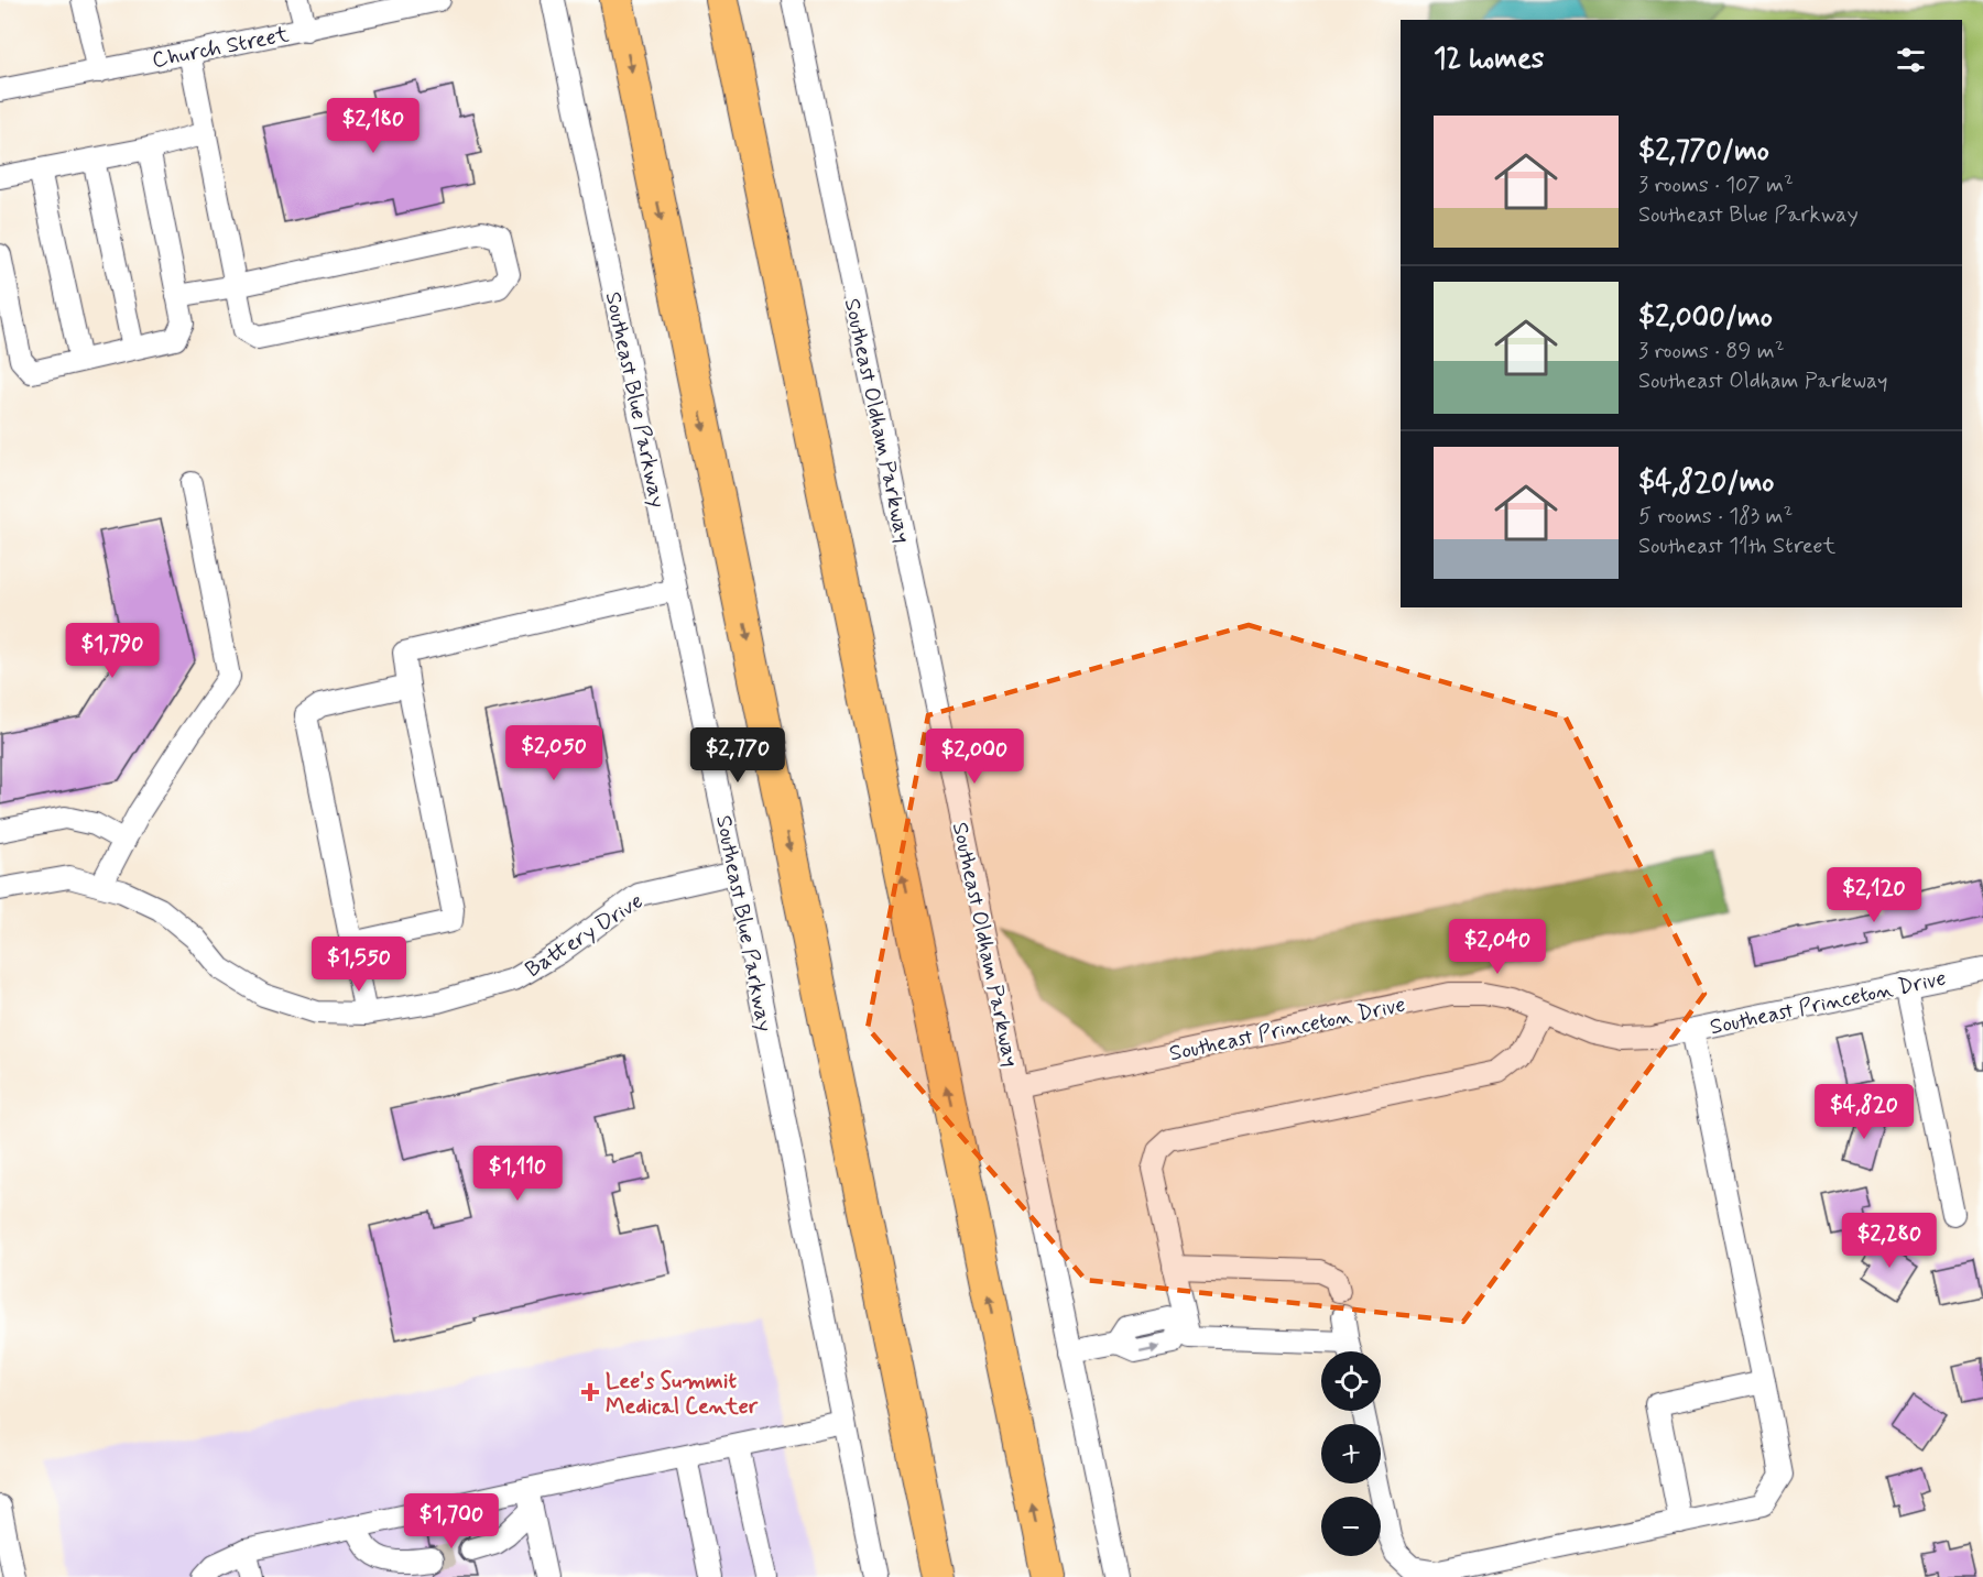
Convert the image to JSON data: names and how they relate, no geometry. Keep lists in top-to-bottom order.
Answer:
{
  "streets": {
    "street": [
      "Church Street",
      "Southeast Blue Parkway",
      "Southeast Oldham Parkway",
      "Battery Drive",
      "Southeast Princeton Drive"
    ]
  },
  "crossings": [
    ["Southeast Blue Parkway", "Battery Drive"],
    ["Southeast Oldham Parkway", "Southeast Princeton Drive"]
  ],
  "places": {
    "health": ["Lee's Summit Medical Center"]
  },
  "page": {
    "heading": "12 homes",
    "price": [
      "$2,180",
      "$1,790",
      "$2,050",
      "$2,770",
      "$2,000",
      "$2,120",
      "$2,040",
      "$1,550",
      "$4,820",
      "$1,110",
      "$2,280",
      "$1,700"
    ],
    "list": [
      {
        "name": "$2,770/mo",
        "note": "3 rooms · 107 m² · Southeast Blue Parkway"
      },
      {
        "name": "$2,000/mo",
        "note": "3 rooms · 89 m² · Southeast Oldham Parkway"
      },
      {
        "name": "$4,820/mo",
        "note": "5 rooms · 183 m² · Southeast 11th Street"
      }
    ],
    "map_buttons": ["+", "−"]
  }
}
